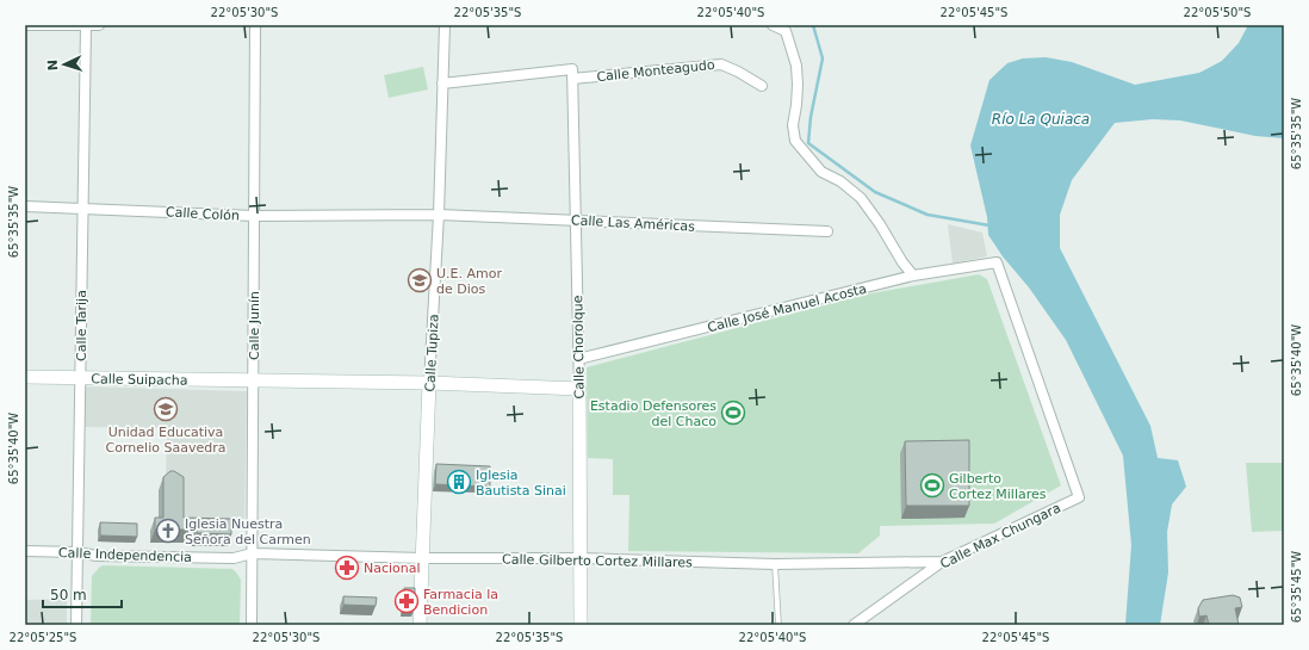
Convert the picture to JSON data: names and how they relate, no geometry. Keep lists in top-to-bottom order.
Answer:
{
  "streets": {
    "street": [
      "Calle Monteagudo",
      "Calle Colón",
      "Calle Las Américas",
      "Calle José Manuel Acosta",
      "Calle Tarija",
      "Calle Junín",
      "Calle Chorolque",
      "Calle Tupiza",
      "Calle Suipacha",
      "Calle Max Chungara",
      "Calle Independencia",
      "Calle Gilberto Cortez Millares"
    ]
  },
  "crossings": [
    ["Calle Monteagudo", "Calle Chorolque"],
    ["Calle Monteagudo", "Calle Tupiza"],
    ["Calle Colón", "Calle Las Américas"],
    ["Calle Colón", "Calle Tarija"],
    ["Calle Colón", "Calle Junín"],
    ["Calle Colón", "Calle Tupiza"],
    ["Calle Las Américas", "Calle Chorolque"],
    ["Calle Las Américas", "Calle Tupiza"],
    ["Calle José Manuel Acosta", "Calle Chorolque"],
    ["Calle José Manuel Acosta", "Calle Max Chungara"],
    ["Calle Tarija", "Calle Suipacha"],
    ["Calle Tarija", "Calle Independencia"],
    ["Calle Junín", "Calle Suipacha"],
    ["Calle Junín", "Calle Independencia"],
    ["Calle Junín", "Calle Gilberto Cortez Millares"],
    ["Calle Chorolque", "Calle Gilberto Cortez Millares"],
    ["Calle Tupiza", "Calle Gilberto Cortez Millares"],
    ["Calle Max Chungara", "Calle Gilberto Cortez Millares"],
    ["Calle Independencia", "Calle Gilberto Cortez Millares"]
  ],
  "water": ["Río La Quiaca"],
  "places": {
    "school or university": ["U.E. Amor de Dios", "Unidad Educativa Cornelio Saavedra"],
    "sports": ["Estadio Defensores del Chaco", "Gilberto Cortez Millares"],
    "building": ["Iglesia Bautista Sinai"],
    "church": ["Iglesia Nuestra Señora del Carmen"],
    "pharmacy": ["Nacional", "Farmacia la Bendicion"]
  },
  "scale_bar": "50 m",
  "north": "left",
  "coordinates": [
    "22°05'30\"S",
    "22°05'35\"S",
    "22°05'40\"S",
    "22°05'45\"S",
    "22°05'50\"S",
    "65°35'35\"W",
    "65°35'40\"W",
    "65°35'45\"W",
    "22°05'25\"S"
  ]
}
